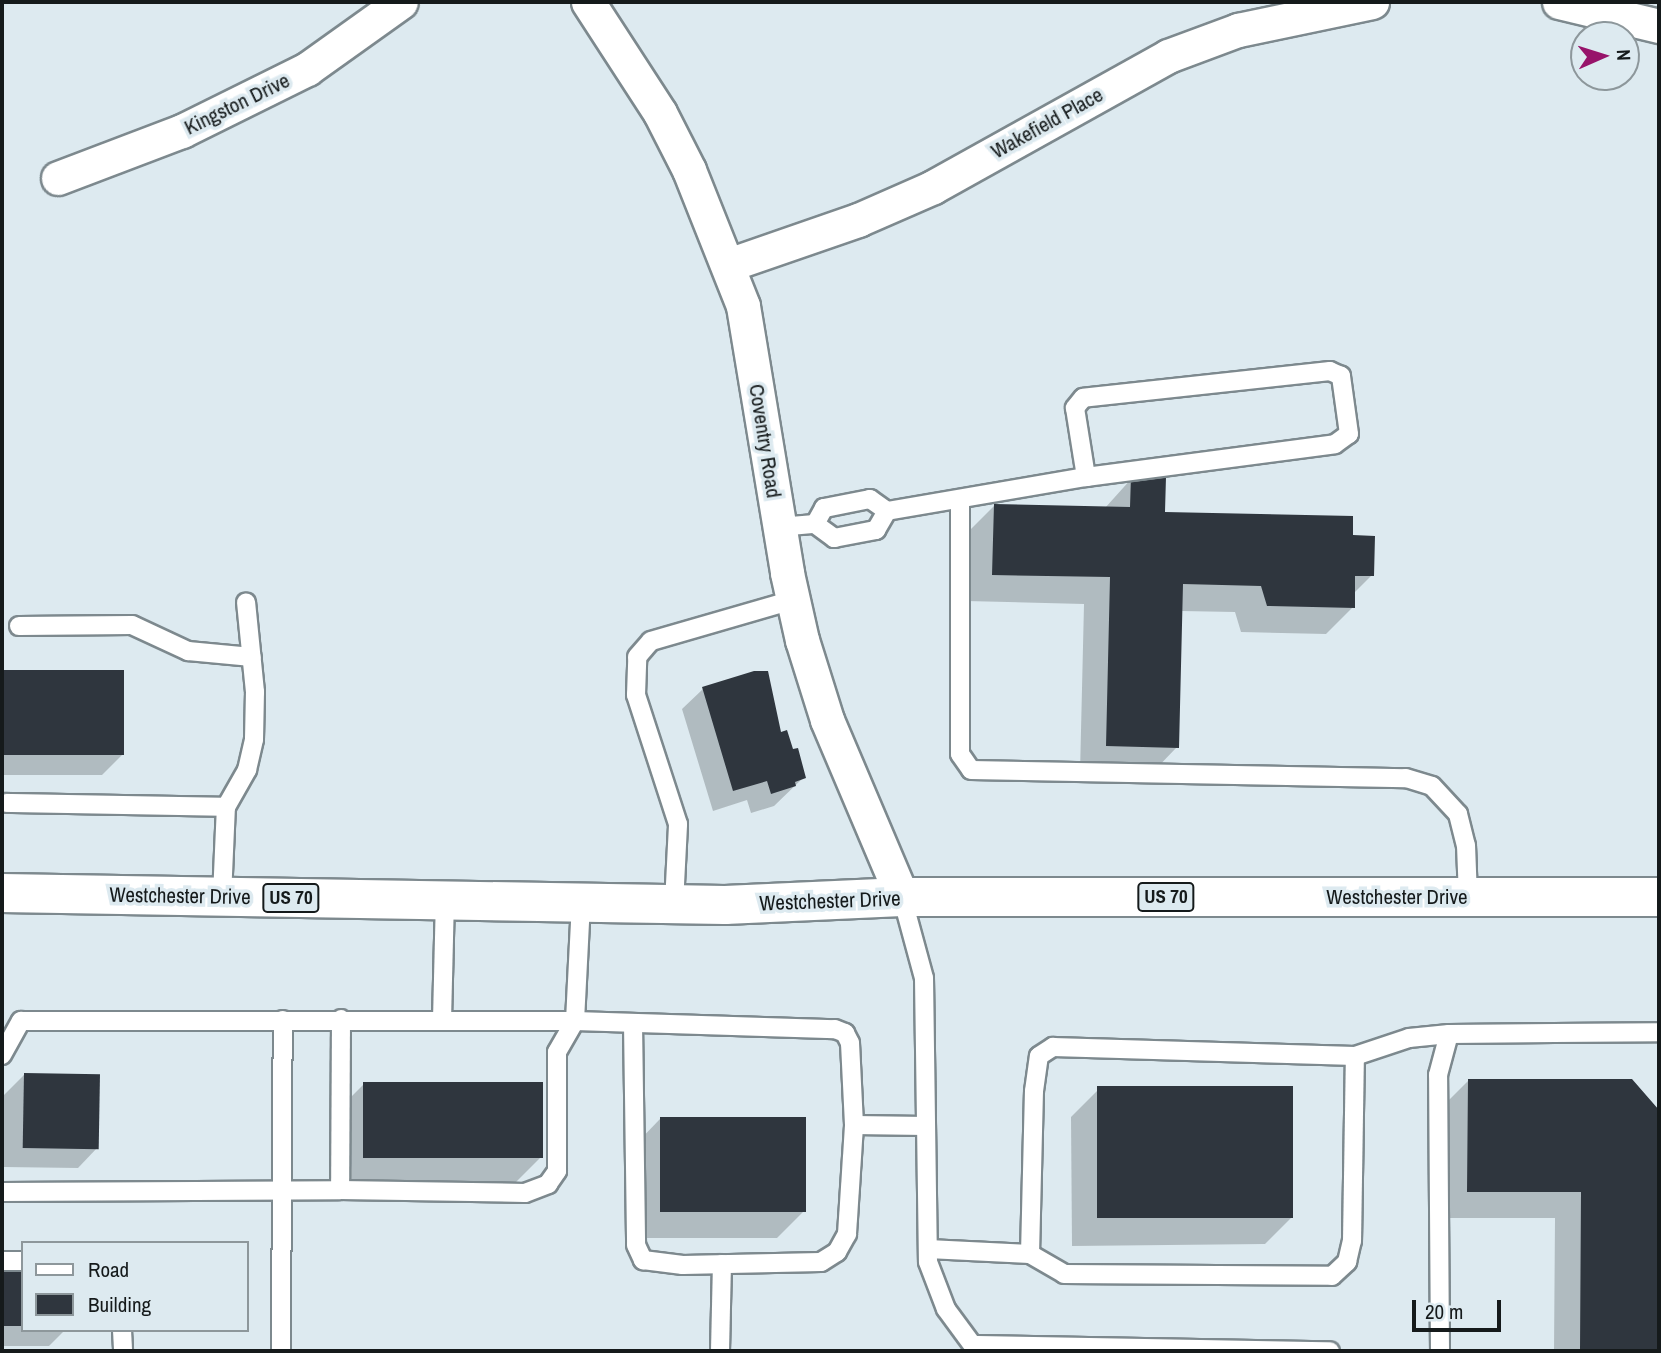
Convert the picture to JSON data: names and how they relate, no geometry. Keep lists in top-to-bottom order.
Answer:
{
  "streets": {
    "main road": ["Westchester Drive", "US 70"],
    "street": ["Kingston Drive", "Wakefield Place", "Coventry Road"]
  },
  "crossings": [
    ["Wakefield Place", "Coventry Road"],
    ["Coventry Road", "Westchester Drive"]
  ],
  "legend": ["Road", "Building"],
  "scale_bar": "20 m",
  "north": "right"
}
